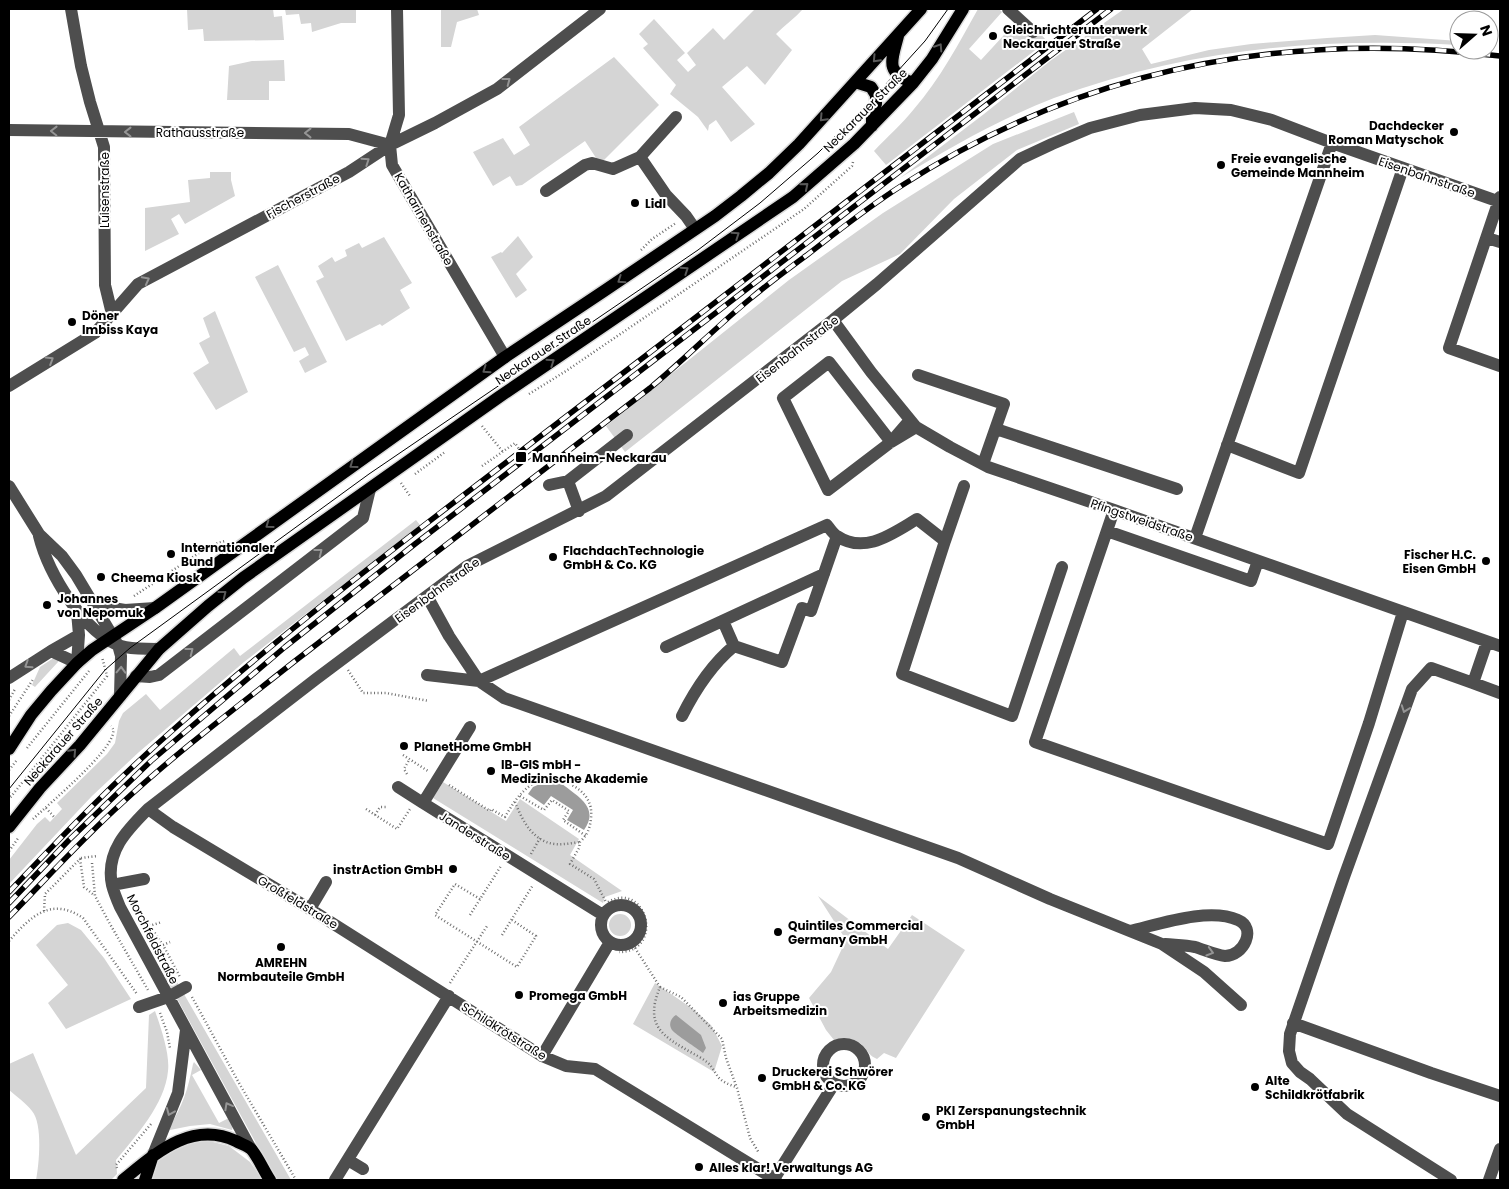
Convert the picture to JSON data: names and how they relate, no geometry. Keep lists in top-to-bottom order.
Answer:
{
  "streets": {
    "main road": ["Neckarauer Straße", "Morchfeldstraße"],
    "street": [
      "Rathausstraße",
      "Eisenbahnstraße",
      "Luisenstraße",
      "Fischerstraße",
      "Katharinenstraße",
      "Pfingstweidstraße",
      "Janderstraße",
      "Großfeldstraße",
      "Schildkrötstraße"
    ]
  },
  "crossings": [
    ["Neckarauer Straße", "Katharinenstraße"],
    ["Rathausstraße", "Luisenstraße"],
    ["Rathausstraße", "Fischerstraße"],
    ["Rathausstraße", "Katharinenstraße"],
    ["Eisenbahnstraße", "Pfingstweidstraße"],
    ["Eisenbahnstraße", "Großfeldstraße"],
    ["Eisenbahnstraße", "Morchfeldstraße"],
    ["Luisenstraße", "Fischerstraße"],
    ["Fischerstraße", "Katharinenstraße"],
    ["Großfeldstraße", "Morchfeldstraße"],
    ["Großfeldstraße", "Schildkrötstraße"]
  ],
  "one_way": ["Rathausstraße", "Fischerstraße"],
  "places": {
    "other": [
      "Gleichrichterunterwerk Neckarauer Straße",
      "Dachdecker Roman Matyschok",
      "Freie evangelische Gemeinde Mannheim",
      "Lidl",
      "Döner Imbiss Kaya",
      "Internationaler Bund",
      "FlachdachTechnologie GmbH & Co. KG",
      "Fischer H.C. Eisen GmbH",
      "Cheema Kiosk",
      "Johannes von Nepomuk",
      "PlanetHome GmbH",
      "IB-GIS mbH - Medizinische Akademie",
      "instrAction GmbH",
      "Quintiles Commercial Germany GmbH",
      "AMREHN Normbauteile GmbH",
      "Promega GmbH",
      "ias Gruppe Arbeitsmedizin",
      "Druckerei Schwörer GmbH & Co. KG",
      "Alte Schildkrötfabrik",
      "PKI Zerspanungstechnik GmbH",
      "Alles klar! Verwaltungs AG"
    ],
    "transit": ["Mannheim-Neckarau"]
  },
  "north": "right"
}
